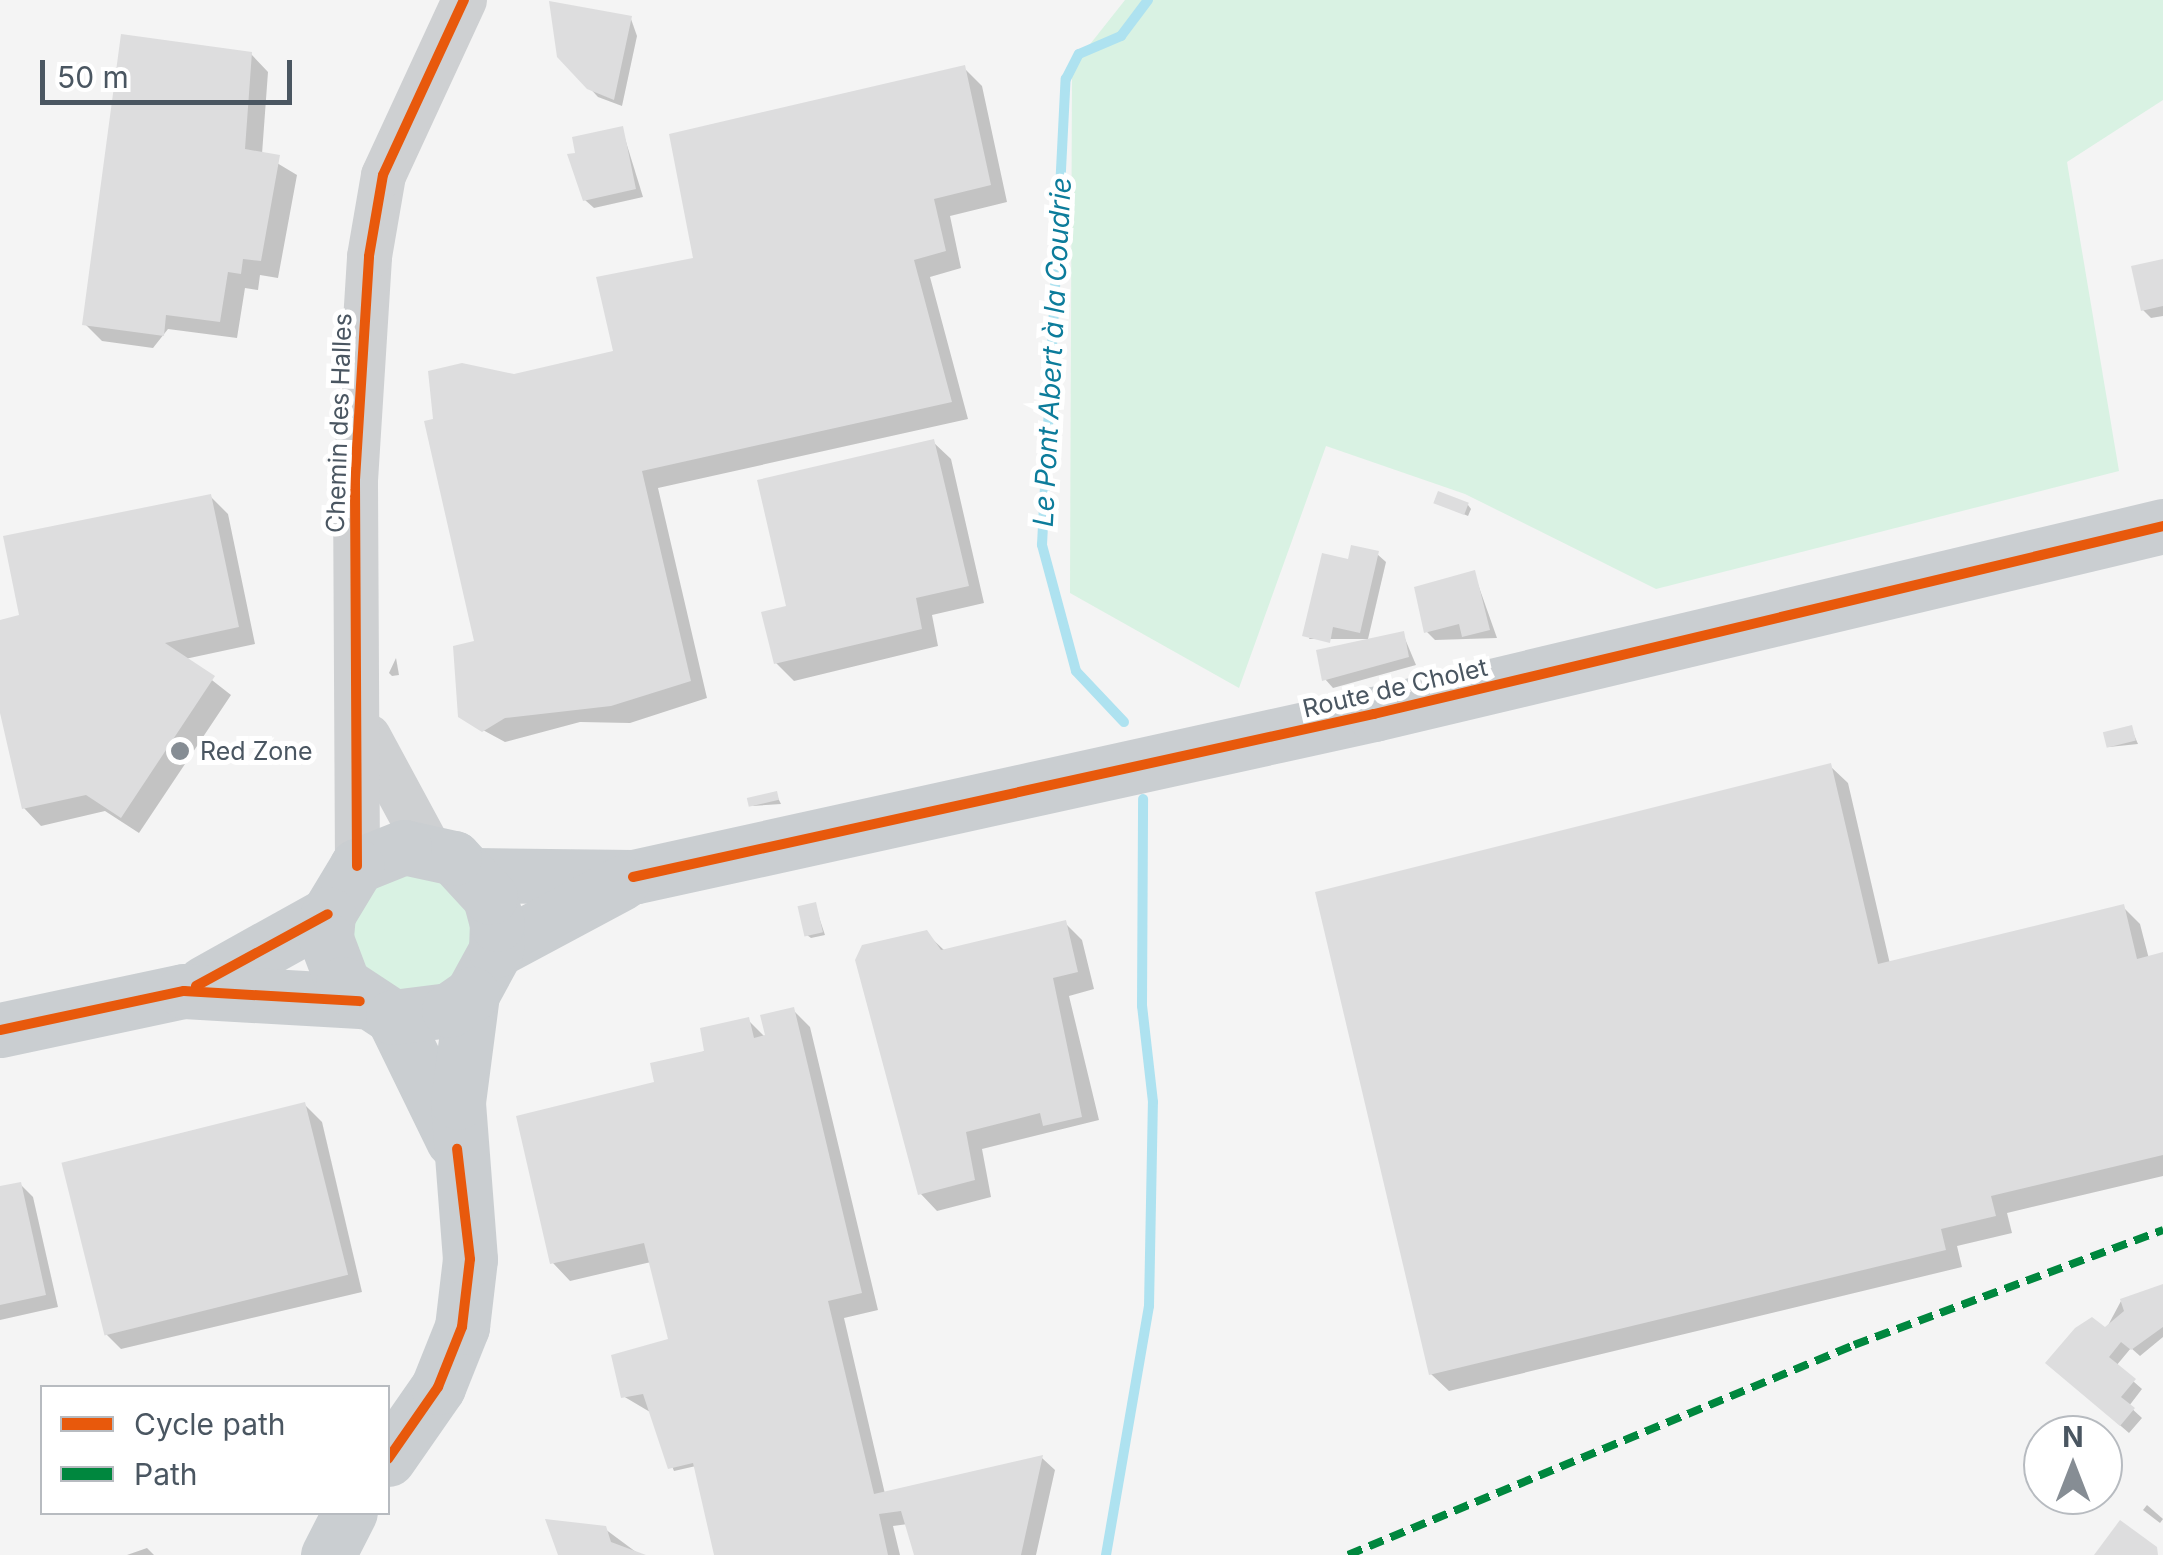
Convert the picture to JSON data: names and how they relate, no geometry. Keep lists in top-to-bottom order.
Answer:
{
  "streets": {
    "main road": ["Route de Cholet"],
    "street": ["Chemin des Halles"]
  },
  "crossings": [
    ["Chemin des Halles", "Route de Cholet"]
  ],
  "water": ["Le Pont Abert à la Coudrie"],
  "places": ["Red Zone"],
  "legend": ["Cycle path", "Path"],
  "scale_bar": "50 m",
  "north": "top"
}
